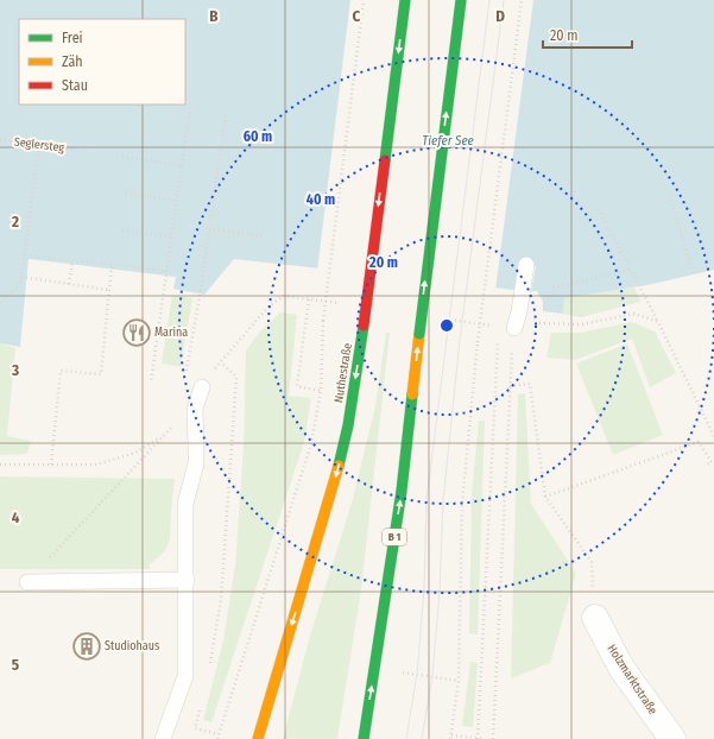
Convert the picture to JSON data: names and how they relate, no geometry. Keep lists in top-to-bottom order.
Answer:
{
  "streets": {
    "highway": ["Nuthestraße", "B 1"],
    "street": ["Holzmarktstraße"],
    "path": ["Seglersteg"]
  },
  "water": ["Tiefer See"],
  "places": {
    "restaurant": ["Marina"],
    "building": ["Studiohaus"]
  },
  "legend": ["Frei", "Zäh", "Stau"],
  "scale_bar": "20 m",
  "grid": {
    "columns": ["B", "C", "D"],
    "rows": [
      "2",
      "3",
      "4",
      "5"
    ]
  },
  "rings": ["60 m", "40 m", "20 m"]
}
